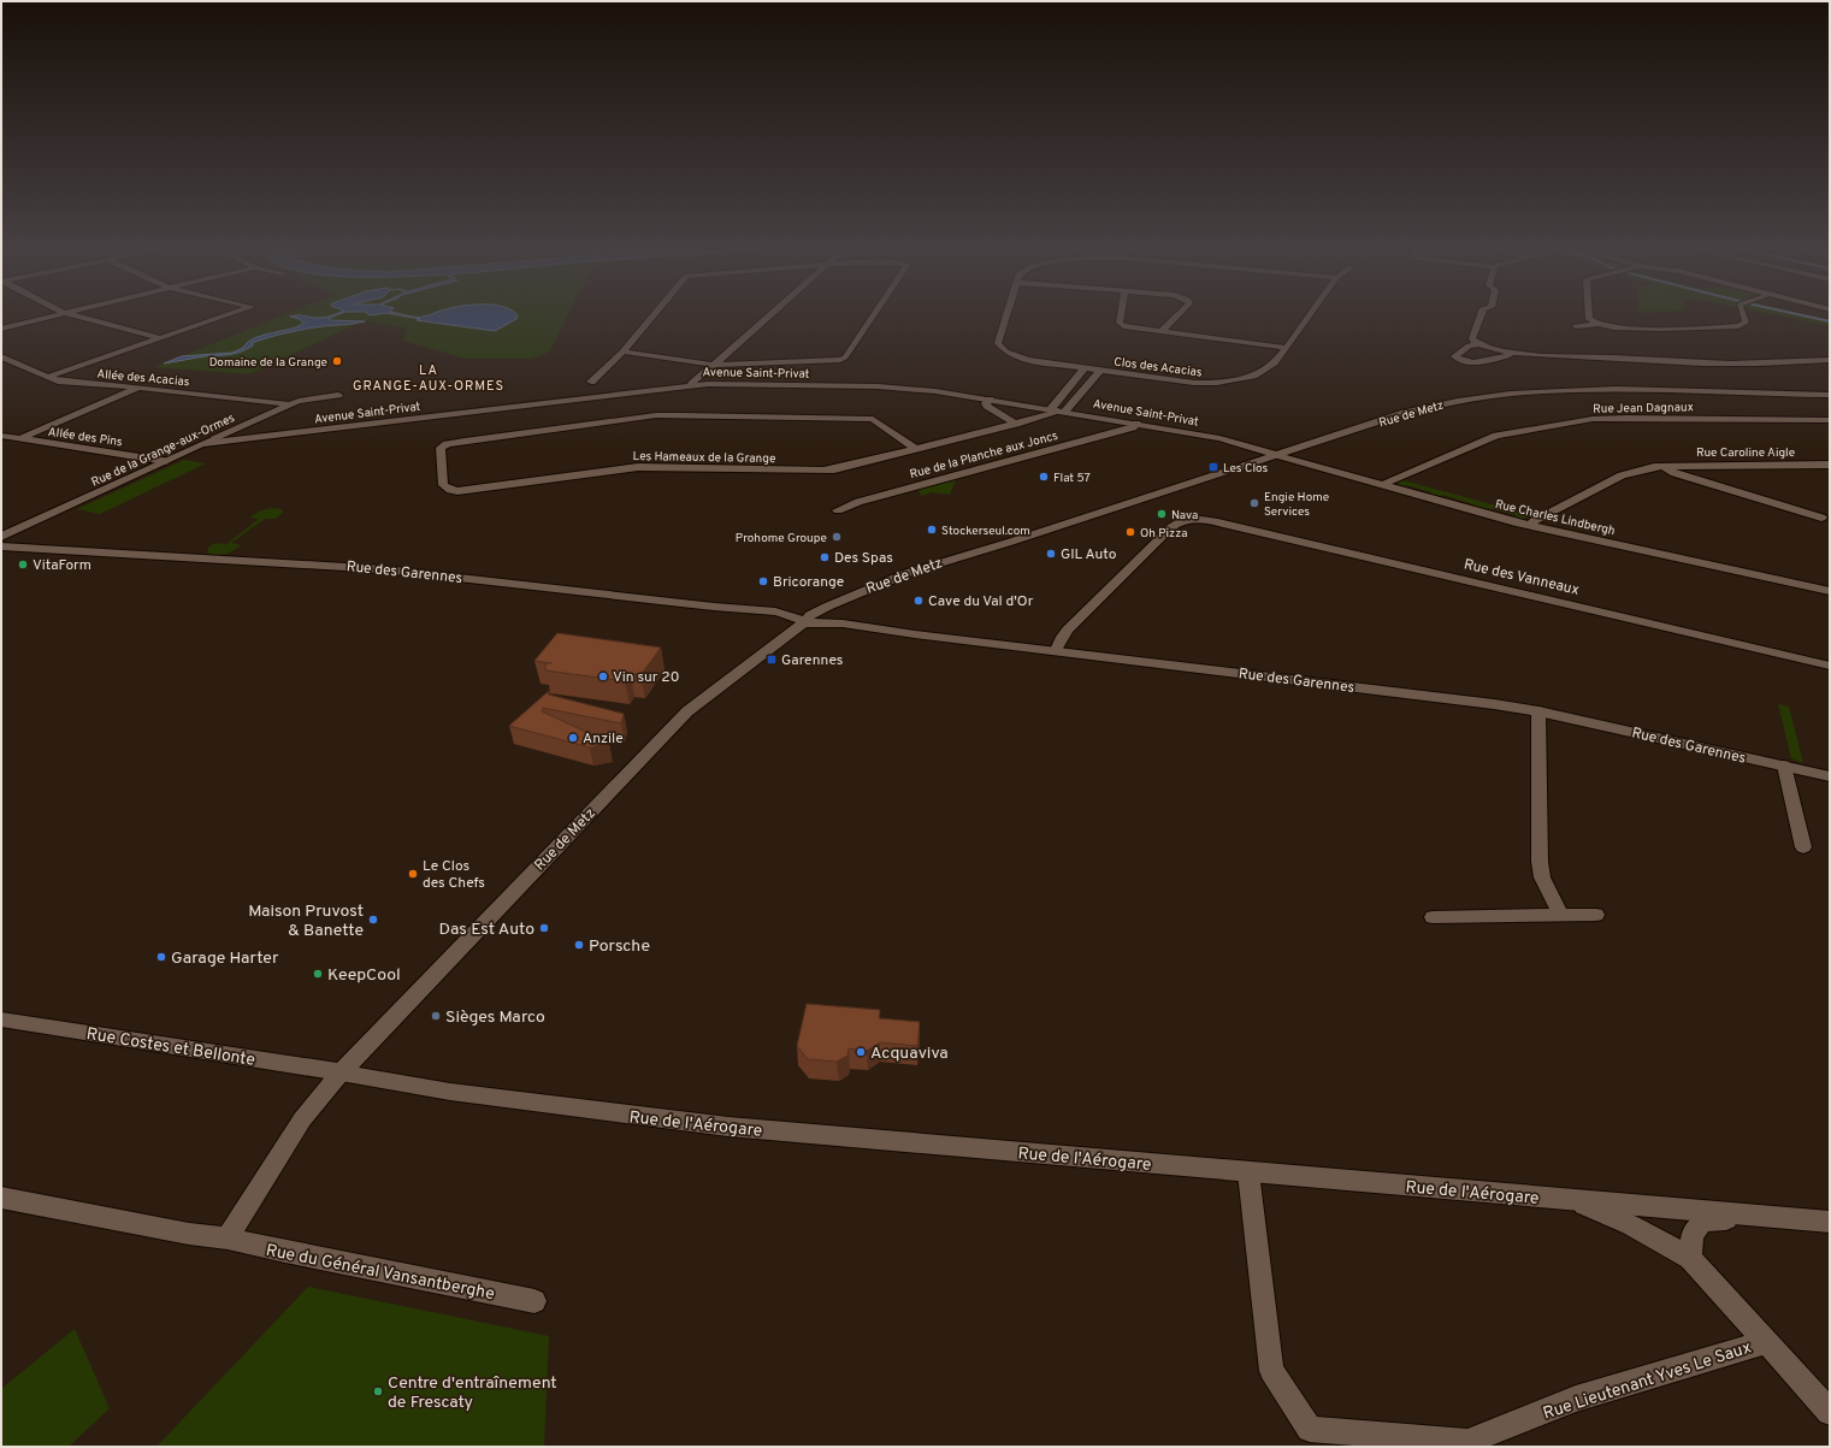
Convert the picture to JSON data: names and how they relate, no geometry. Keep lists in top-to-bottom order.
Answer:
{
  "streets": {
    "street": [
      "Clos des Acacias",
      "Avenue Saint-Privat",
      "Allée des Acacias",
      "Rue Jean Dagnaux",
      "Rue de Metz",
      "Allée des Pins",
      "Rue de la Grange-aux-Ormes",
      "Rue Caroline Aigle",
      "Rue de la Planche aux Joncs",
      "Les Hameaux de la Grange",
      "Rue Charles Lindbergh",
      "Rue des Garennes",
      "Rue des Vanneaux",
      "Rue Costes et Bellonte",
      "Rue de l'Aérogare",
      "Rue du Général Vansantberghe",
      "Rue Lieutenant Yves Le Saux"
    ]
  },
  "crossings": [
    ["Clos des Acacias", "Avenue Saint-Privat"],
    ["Clos des Acacias", "Les Hameaux de la Grange"],
    ["Avenue Saint-Privat", "Rue de Metz"],
    ["Avenue Saint-Privat", "Rue de la Grange-aux-Ormes"],
    ["Avenue Saint-Privat", "Rue de la Planche aux Joncs"],
    ["Avenue Saint-Privat", "Les Hameaux de la Grange"],
    ["Avenue Saint-Privat", "Rue Charles Lindbergh"],
    ["Allée des Acacias", "Rue de la Grange-aux-Ormes"],
    ["Rue Jean Dagnaux", "Rue Charles Lindbergh"],
    ["Rue de Metz", "Rue Charles Lindbergh"],
    ["Rue de Metz", "Rue des Garennes"],
    ["Rue de Metz", "Rue Costes et Bellonte"],
    ["Rue de Metz", "Rue de l'Aérogare"],
    ["Allée des Pins", "Rue de la Grange-aux-Ormes"],
    ["Rue Caroline Aigle", "Rue Charles Lindbergh"],
    ["Rue des Garennes", "Rue des Vanneaux"],
    ["Rue Costes et Bellonte", "Rue de l'Aérogare"],
    ["Rue de l'Aérogare", "Rue Lieutenant Yves Le Saux"]
  ],
  "districts": ["LA GRANGE-AUX-ORMES"],
  "places": {
    "other": [
      "Domaine de la Grange",
      "Flat 57",
      "Engie Home Services",
      "Nava",
      "Stockerseul.com",
      "Oh Pizza",
      "Prohome Groupe",
      "GIL Auto",
      "Des Spas",
      "VitaForm",
      "Bricorange",
      "Cave du Val d'Or",
      "Vin sur 20",
      "Anzile",
      "Le Clos des Chefs",
      "Maison Pruvost & Banette",
      "Das Est Auto",
      "Porsche",
      "Garage Harter",
      "KeepCool",
      "Sièges Marco",
      "Acquaviva",
      "Centre d'entraînement de Frescaty"
    ],
    "transit": ["Les Clos", "Garennes"]
  }
}
